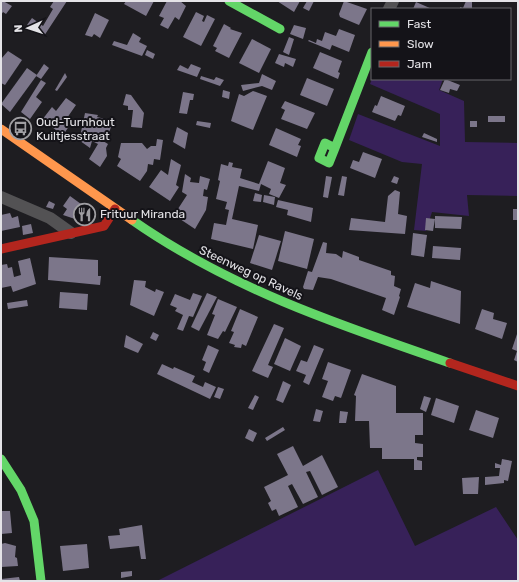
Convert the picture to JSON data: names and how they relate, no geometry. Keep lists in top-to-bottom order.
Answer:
{
  "streets": {
    "main road": ["Steenweg op Ravels"]
  },
  "places": {
    "bus stop": ["Oud-Turnhout Kuiltjesstraat"],
    "restaurant": ["Frituur Miranda"]
  },
  "legend": ["Fast", "Slow", "Jam"],
  "north": "left"
}
